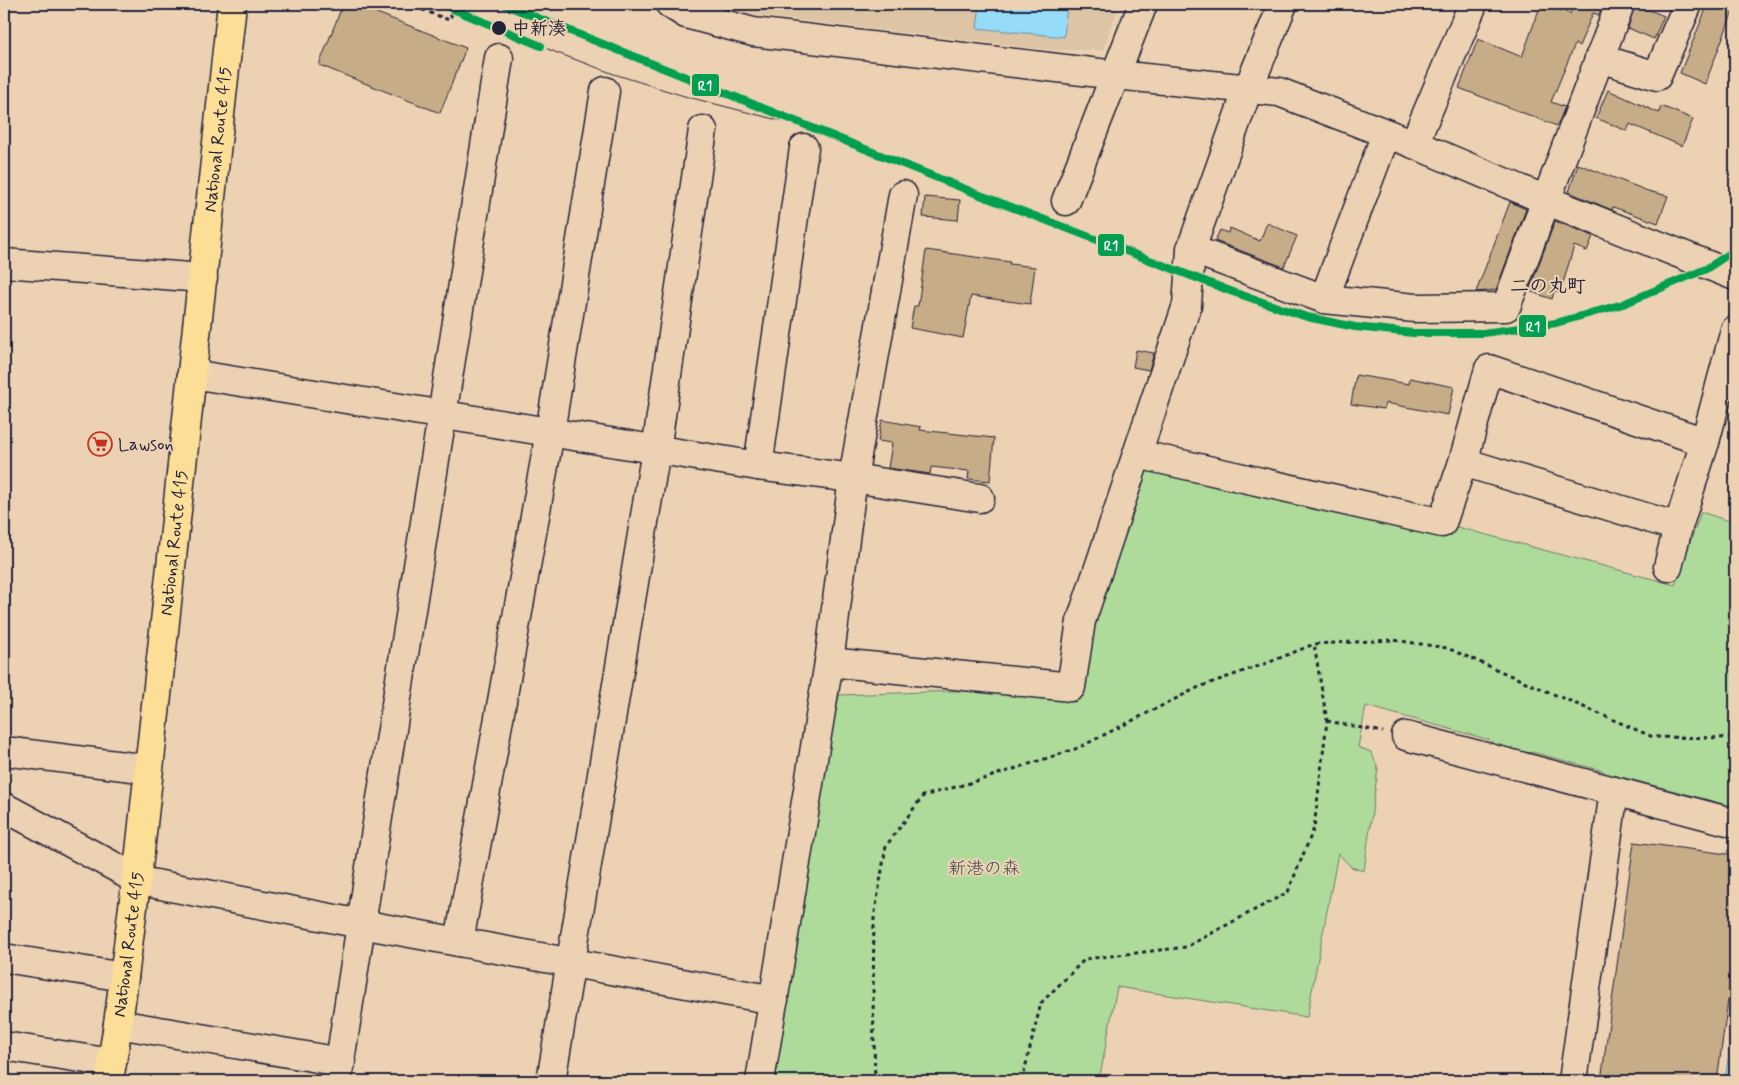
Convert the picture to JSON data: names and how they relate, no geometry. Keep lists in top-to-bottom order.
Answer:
{
  "streets": {
    "highway": ["National Route 415"]
  },
  "districts": ["二の丸町"],
  "parks": ["新港の森"],
  "places": {
    "other": ["中新湊"],
    "supermarket": ["Lawson"]
  },
  "lines": ["transit line R1"]
}
